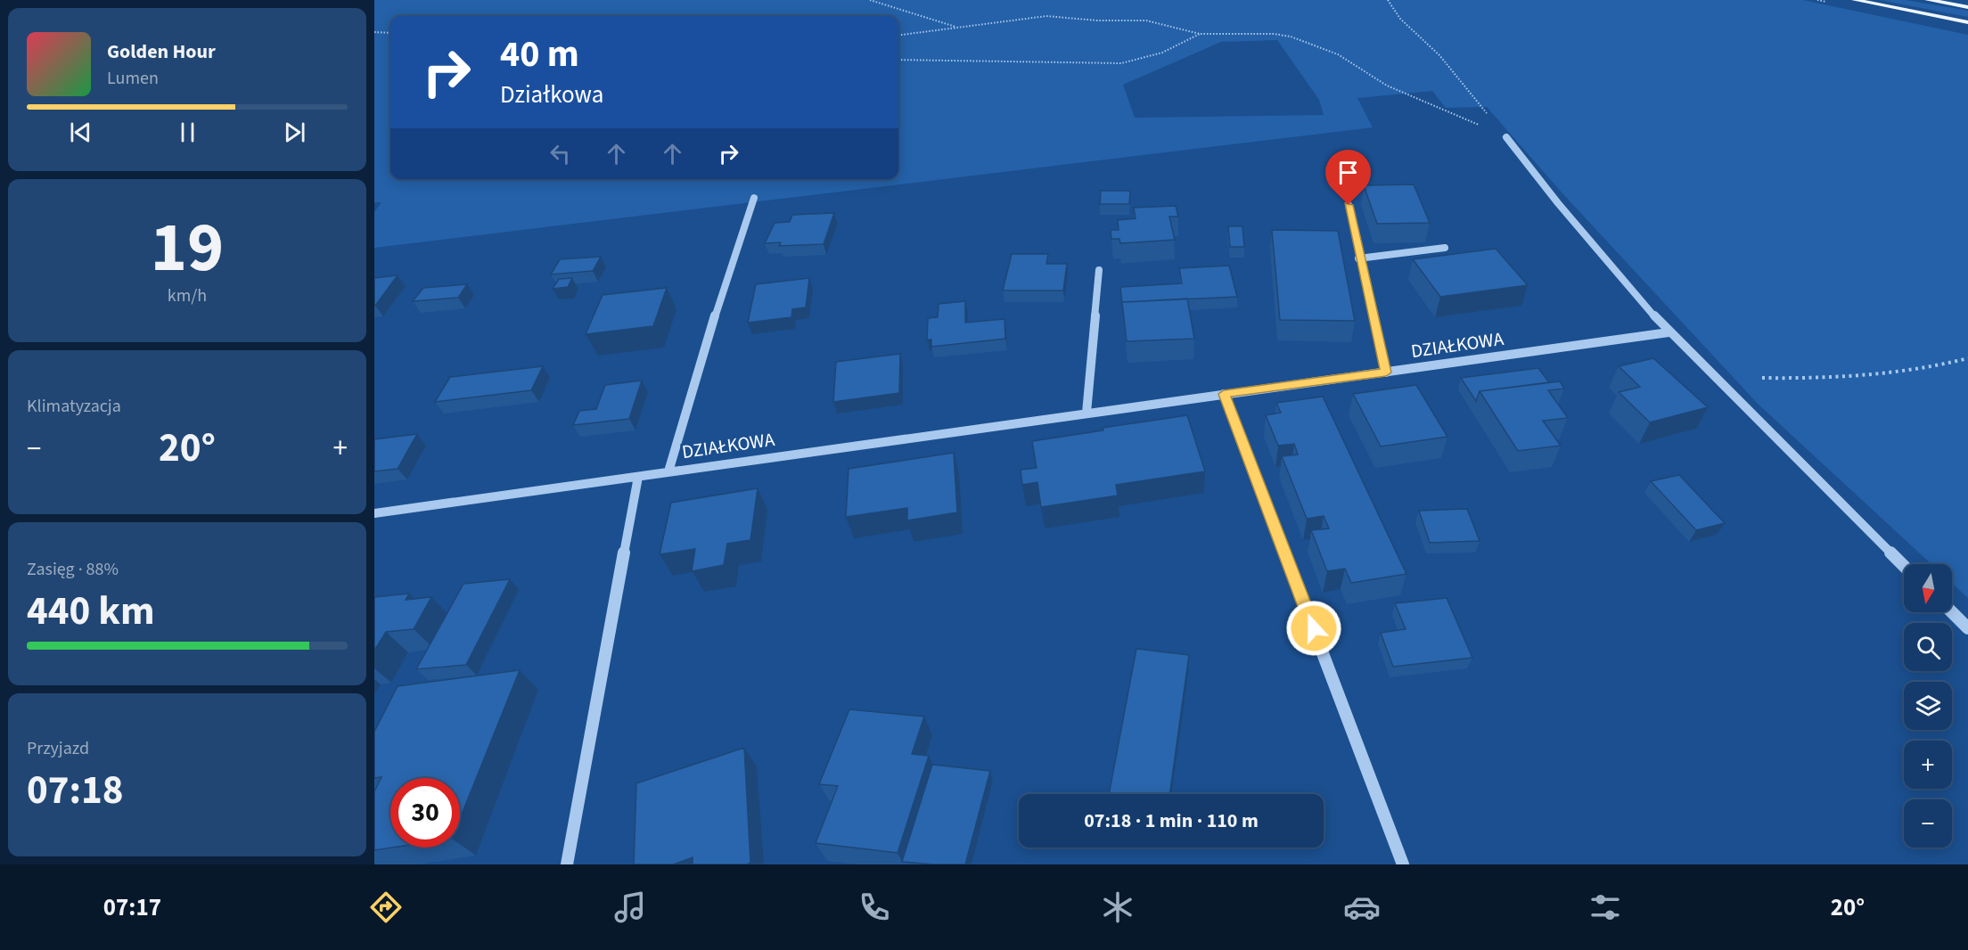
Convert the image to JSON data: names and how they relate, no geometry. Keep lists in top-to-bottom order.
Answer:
{
  "streets": {
    "street": ["DZIAŁKOWA"]
  },
  "north": "bottom",
  "page": {
    "turn": ["40 m", "Działkowa"],
    "song": ["Golden Hour", "Lumen"],
    "tile": [
      ["19", "km/h"],
      "Klimatyzacja",
      ["Zasięg · 88%", "440 km"],
      ["Przyjazd", "07:18"]
    ],
    "heat": ["−", "20°", "+"],
    "map_buttons": ["+", "−"],
    "limit": "30",
    "trip": "07:18 · 1 min · 110 m",
    "tabs": ["07:17", "20°"]
  }
}
